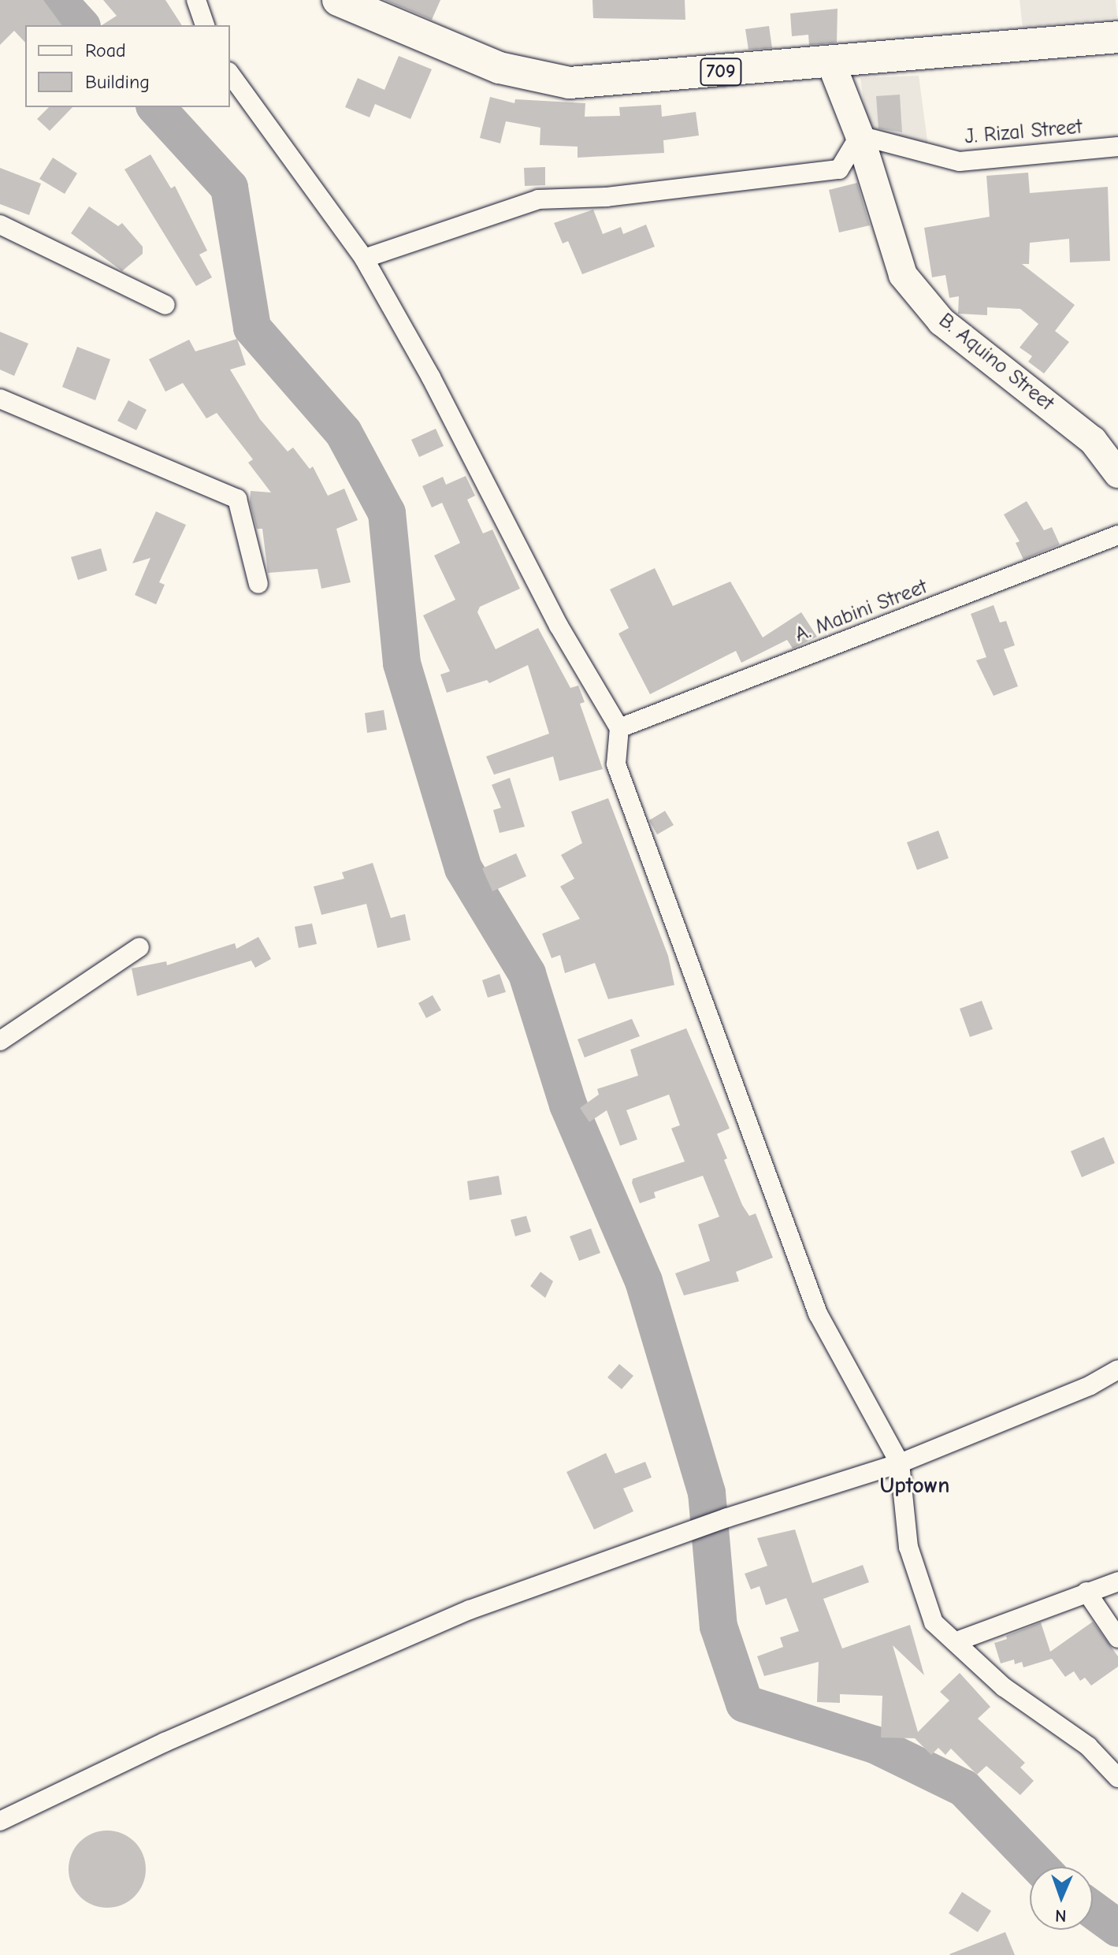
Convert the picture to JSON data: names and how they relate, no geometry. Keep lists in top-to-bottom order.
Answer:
{
  "streets": {
    "main road": ["709"],
    "street": ["J. Rizal Street", "B. Aquino Street", "A. Mabini Street"]
  },
  "crossings": [
    ["709", "B. Aquino Street"],
    ["J. Rizal Street", "B. Aquino Street"]
  ],
  "districts": ["Uptown"],
  "legend": ["Road", "Building"],
  "north": "bottom"
}
